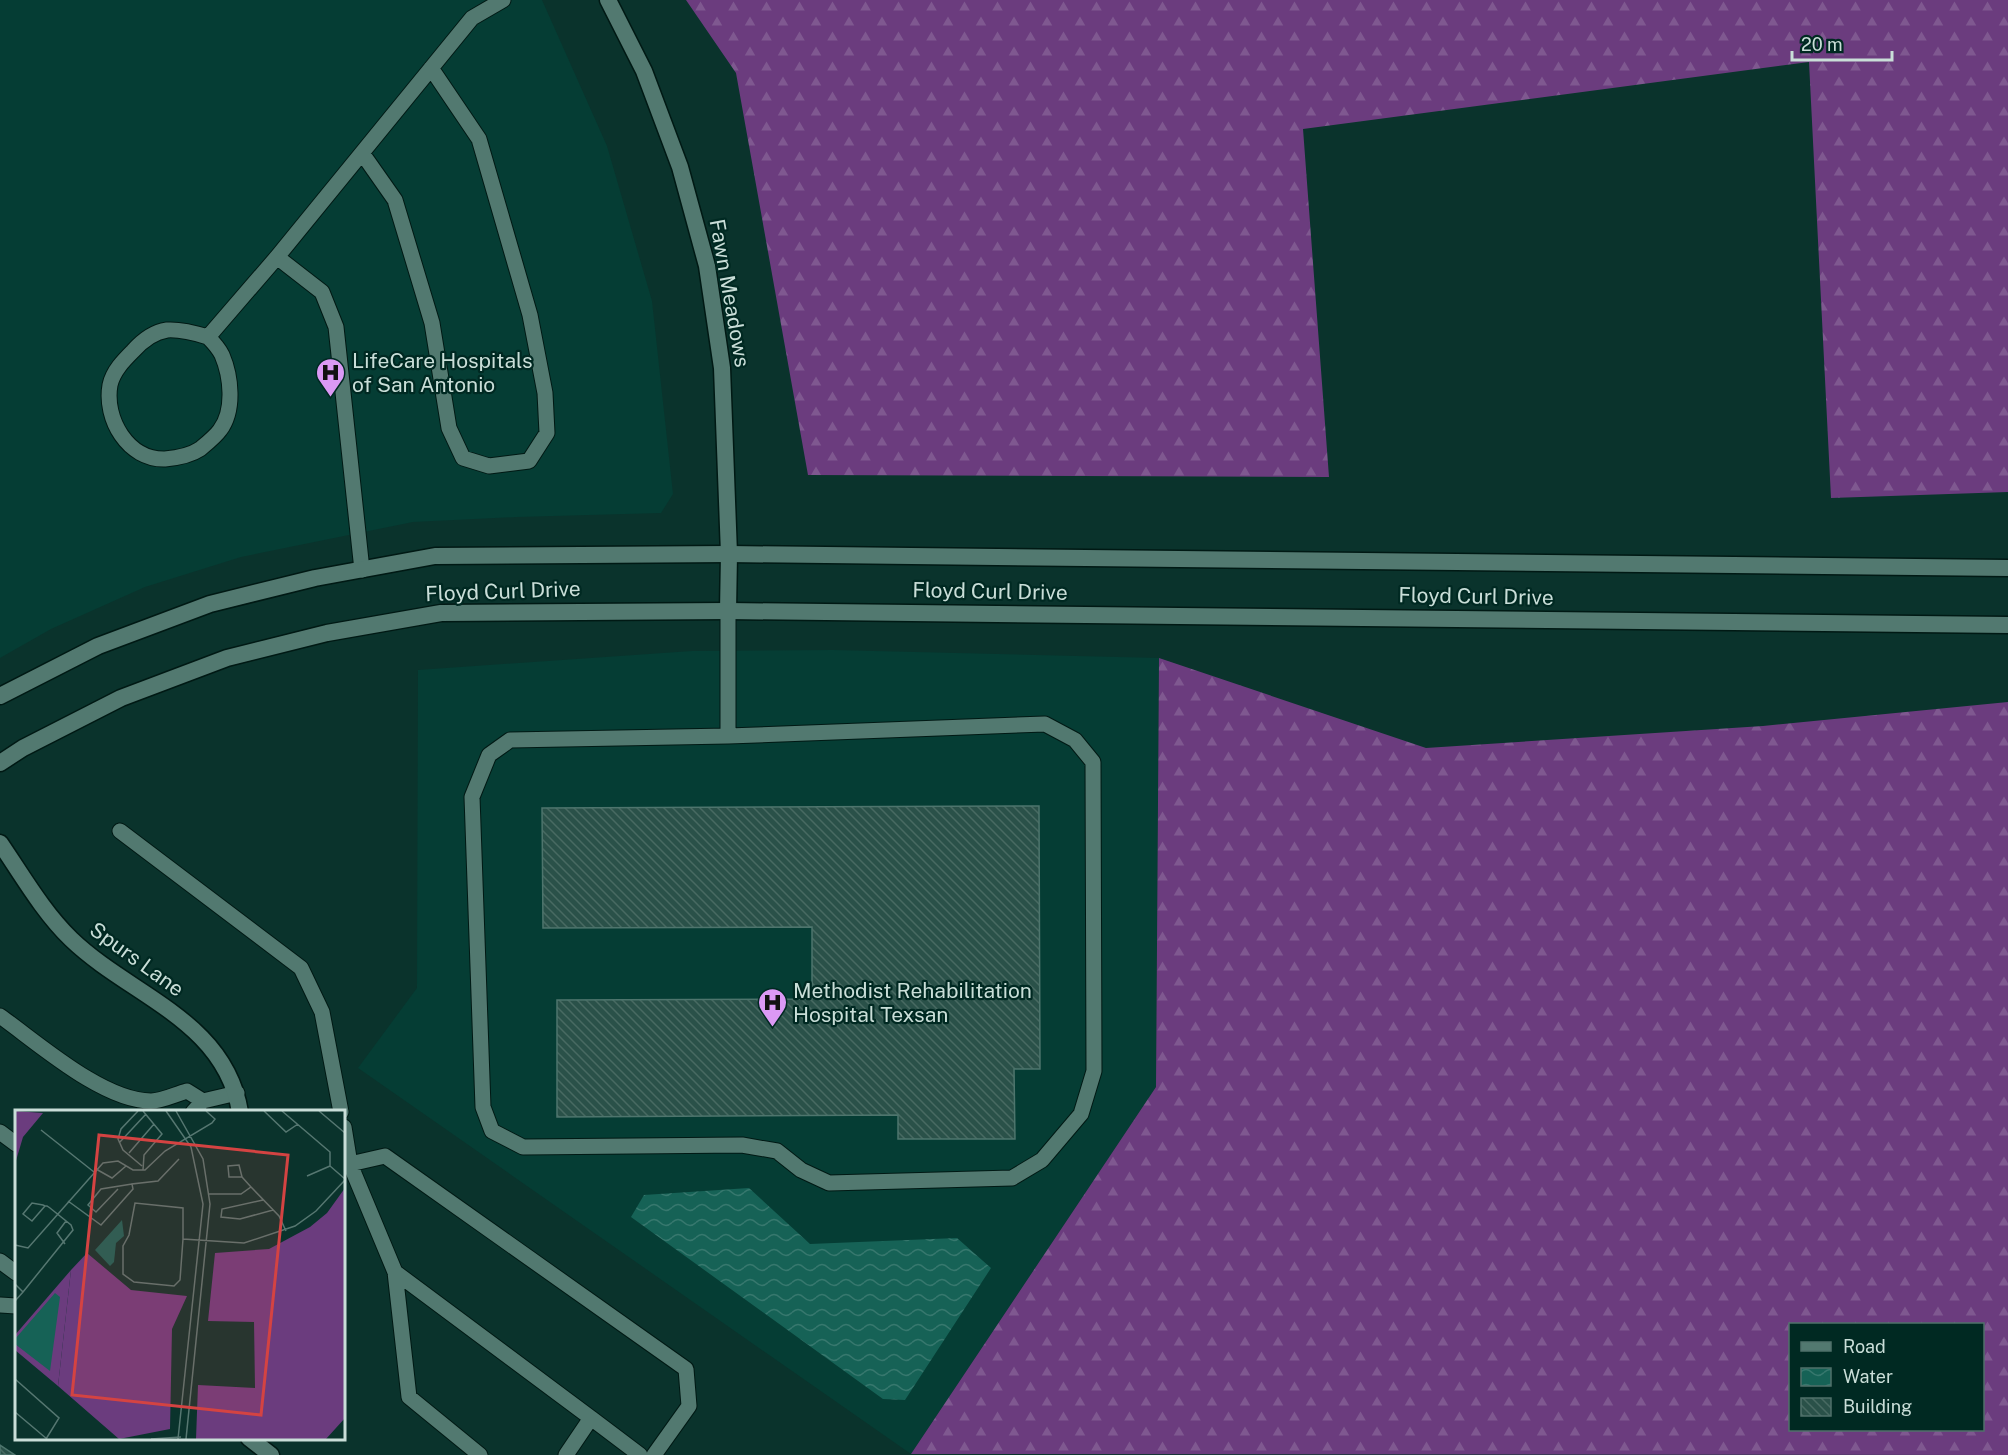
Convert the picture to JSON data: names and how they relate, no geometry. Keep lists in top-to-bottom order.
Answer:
{
  "streets": {
    "street": ["Fawn Meadows", "Floyd Curl Drive", "Spurs Lane"]
  },
  "crossings": [
    ["Fawn Meadows", "Floyd Curl Drive"]
  ],
  "places": {
    "hospital": ["LifeCare Hospitals of San Antonio", "Methodist Rehabilitation Hospital Texsan"]
  },
  "legend": ["Road", "Water", "Building"],
  "scale_bar": "20 m"
}
